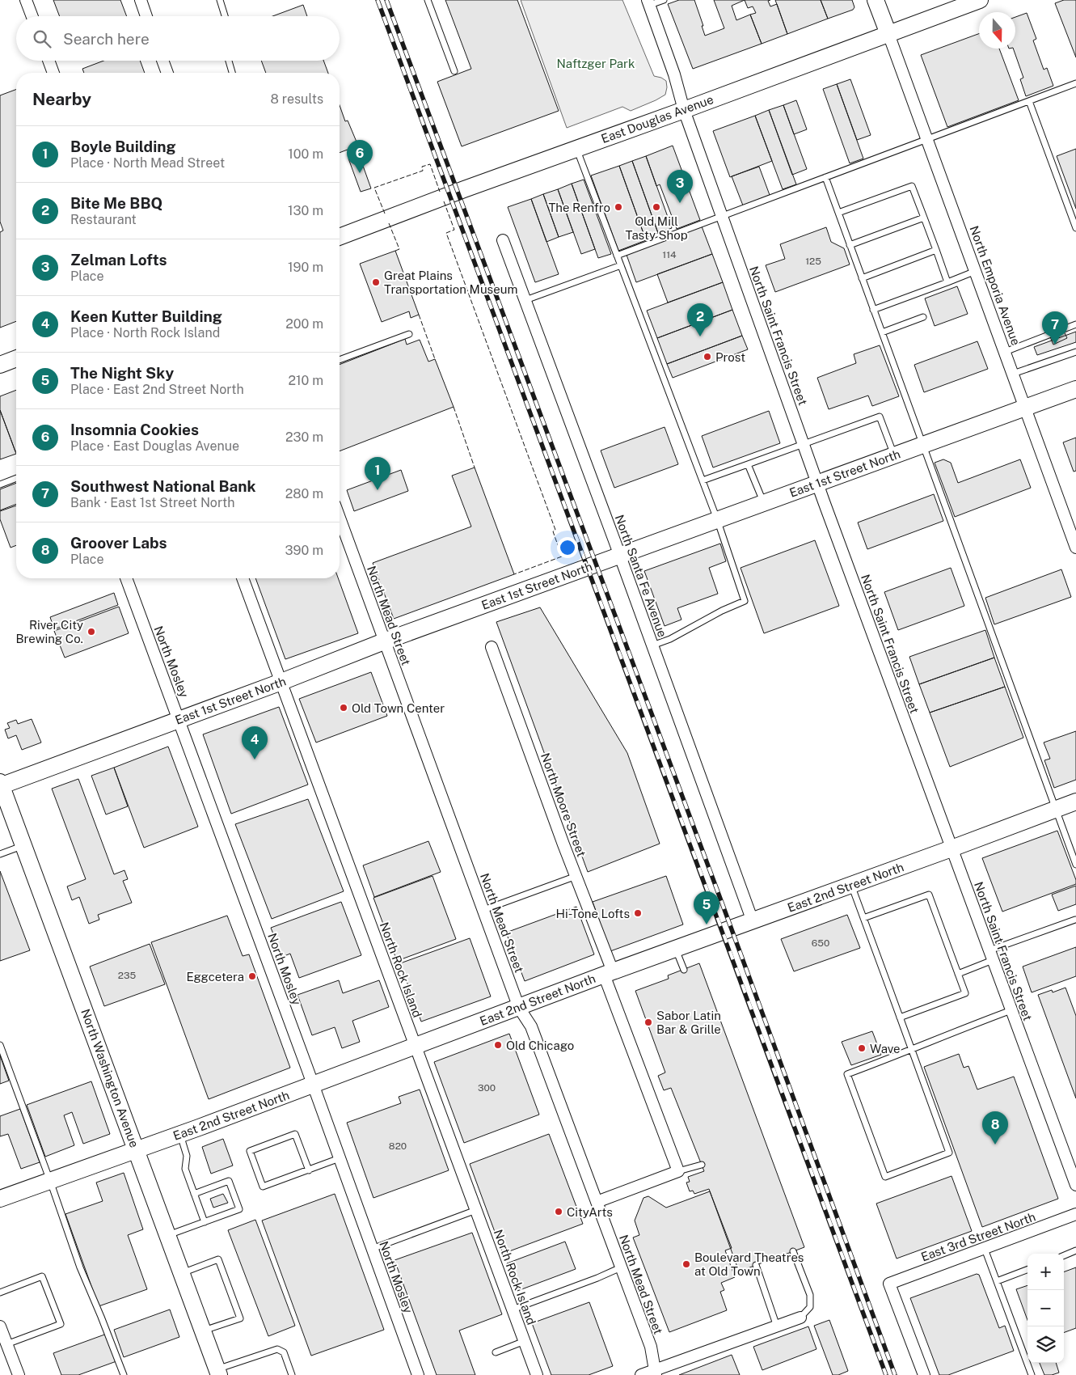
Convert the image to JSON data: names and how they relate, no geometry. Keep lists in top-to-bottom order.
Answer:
{
  "streets": {
    "street": [
      "East Douglas Avenue",
      "North Emporia Avenue",
      "North Saint Francis Street",
      "East 1st Street North",
      "North Santa Fe Avenue",
      "North Mead Street",
      "North Mosley",
      "North Moore Street",
      "East 2nd Street North",
      "North Rock Island",
      "North Washington Avenue",
      "East 3rd Street North"
    ]
  },
  "crossings": [
    ["East Douglas Avenue", "North Emporia Avenue"],
    ["East Douglas Avenue", "North Saint Francis Street"],
    ["North Emporia Avenue", "East 1st Street North"],
    ["North Saint Francis Street", "East 1st Street North"],
    ["North Saint Francis Street", "East 2nd Street North"],
    ["East 1st Street North", "North Santa Fe Avenue"],
    ["East 1st Street North", "North Mead Street"],
    ["East 1st Street North", "North Mosley"],
    ["East 1st Street North", "North Rock Island"],
    ["East 1st Street North", "North Washington Avenue"],
    ["North Santa Fe Avenue", "East 2nd Street North"],
    ["North Mead Street", "East 2nd Street North"],
    ["North Mosley", "East 2nd Street North"],
    ["North Moore Street", "East 2nd Street North"],
    ["East 2nd Street North", "North Rock Island"],
    ["East 2nd Street North", "North Washington Avenue"]
  ],
  "parks": ["Naftzger Park"],
  "places": [
    "The Renfro",
    "Old Mill Tasty Shop",
    "Great Plains Transportation Museum",
    "Prost",
    "River City Brewing Co.",
    "Old Town Center",
    "Hi-Tone Lofts",
    "Eggcetera",
    "Sabor Latin Bar & Grille",
    "Old Chicago",
    "Wave",
    "CityArts",
    "Boulevard Theatres at Old Town"
  ],
  "house_numbers": [
    "114",
    "125",
    "650",
    "235",
    "300",
    "820"
  ],
  "north": "bottom",
  "page": {
    "search": "Search here",
    "heading": ["Nearby", "8 results"],
    "list": [
      {
        "mark": "1",
        "name": "Boyle Building",
        "note": "Place · North Mead Street",
        "value": "100 m"
      },
      {
        "mark": "2",
        "name": "Bite Me BBQ",
        "note": "Restaurant",
        "value": "130 m"
      },
      {
        "mark": "3",
        "name": "Zelman Lofts",
        "note": "Place",
        "value": "190 m"
      },
      {
        "mark": "4",
        "name": "Keen Kutter Building",
        "note": "Place · North Rock Island",
        "value": "200 m"
      },
      {
        "mark": "5",
        "name": "The Night Sky",
        "note": "Place · East 2nd Street North",
        "value": "210 m"
      },
      {
        "mark": "6",
        "name": "Insomnia Cookies",
        "note": "Place · East Douglas Avenue",
        "value": "230 m"
      },
      {
        "mark": "7",
        "name": "Southwest National Bank",
        "note": "Bank · East 1st Street North",
        "value": "280 m"
      },
      {
        "mark": "8",
        "name": "Groover Labs",
        "note": "Place",
        "value": "390 m"
      }
    ],
    "pins": [
      "6",
      "3",
      "2",
      "7",
      "1",
      "4",
      "5",
      "8"
    ],
    "map_buttons": ["+", "−"]
  }
}
